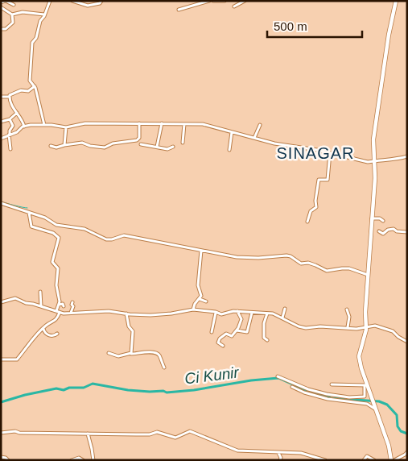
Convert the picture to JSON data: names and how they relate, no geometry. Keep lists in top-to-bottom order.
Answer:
{
  "districts": ["SINAGAR"],
  "water": ["Ci Kunir"],
  "scale_bar": "500 m"
}
